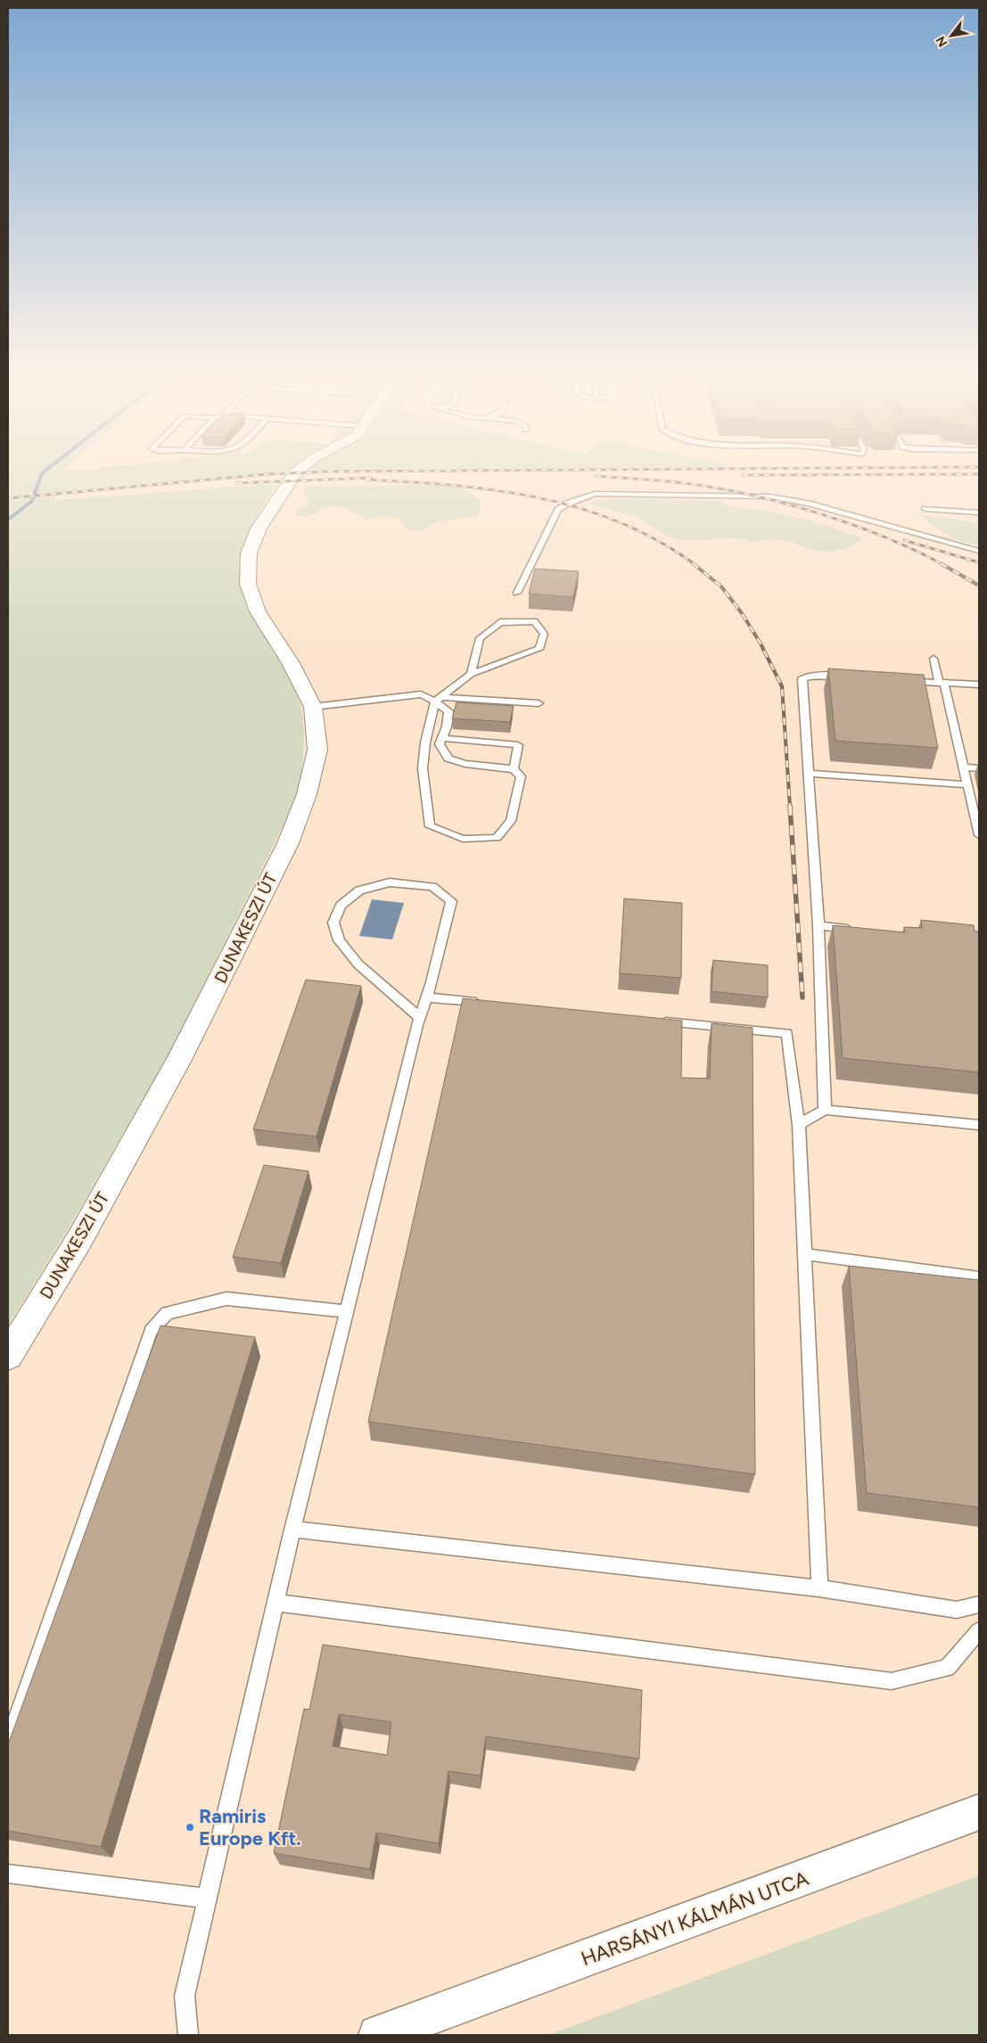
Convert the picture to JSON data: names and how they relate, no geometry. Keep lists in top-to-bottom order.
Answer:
{
  "streets": {
    "street": ["DUNAKESZI ÚT", "HARSÁNYI KÁLMÁN UTCA"]
  },
  "places": ["Ramiris Europe Kft."],
  "north": "bottom left"
}
